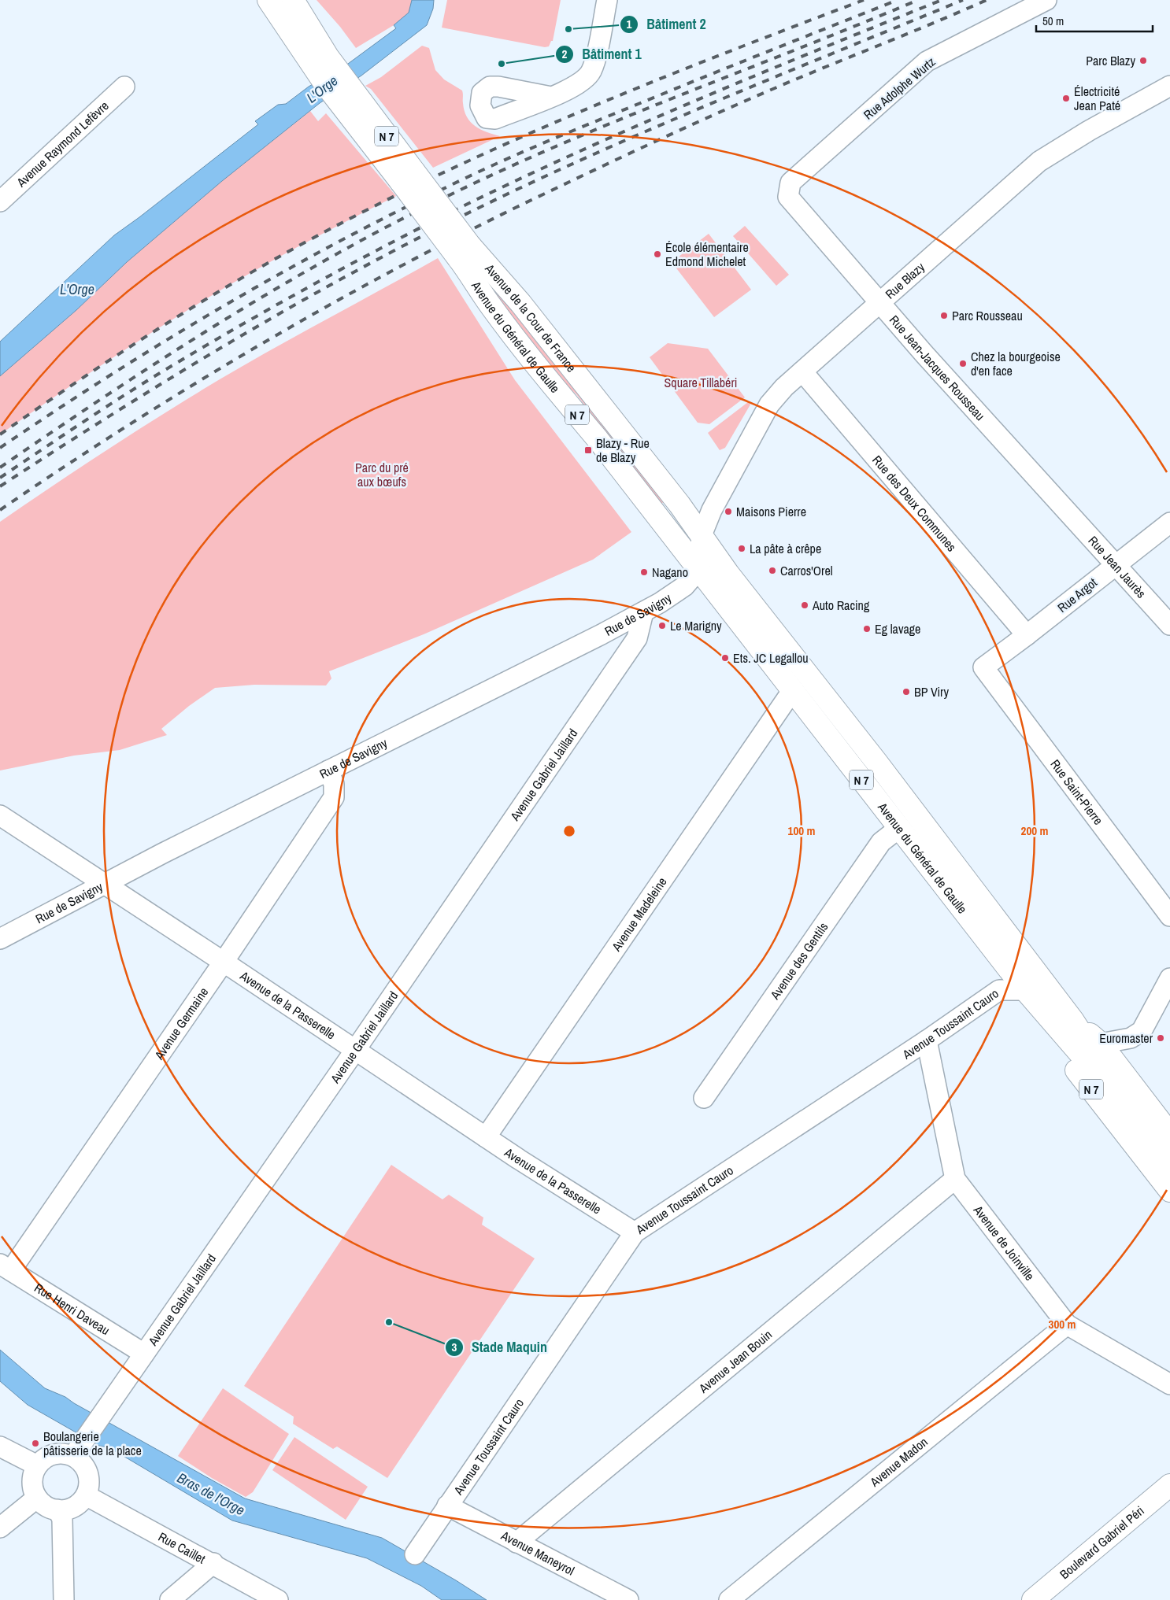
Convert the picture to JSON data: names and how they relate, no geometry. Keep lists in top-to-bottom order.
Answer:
{
  "streets": {
    "main road": [
      "N 7",
      "Avenue de la Cour de France",
      "Avenue du Général de Gaulle",
      "Boulevard Gabriel Péri"
    ],
    "street": [
      "Rue Adolphe Wurtz",
      "Avenue Raymond Lefèvre",
      "Rue Blazy",
      "Rue Jean-Jacques Rousseau",
      "Rue des Deux Communes",
      "Rue Jean Jaurès",
      "Rue Argot",
      "Rue de Savigny",
      "Avenue Gabriel Jaillard",
      "Rue Saint-Pierre",
      "Avenue Madeleine",
      "Avenue des Gentils",
      "Avenue de la Passerelle",
      "Avenue Germaine",
      "Avenue Toussaint Cauro",
      "Avenue de Joinville",
      "Rue Henri Daveau",
      "Avenue Jean Bouin",
      "Avenue Madon",
      "Rue Caillet",
      "Avenue Maneyrol"
    ]
  },
  "crossings": [
    ["Rue Adolphe Wurtz", "Rue Jean-Jacques Rousseau"],
    ["N 7", "Avenue de la Cour de France"],
    ["Rue Blazy", "Avenue de la Cour de France"],
    ["Rue Blazy", "Rue Jean-Jacques Rousseau"],
    ["Rue Blazy", "Rue des Deux Communes"],
    ["Avenue de la Cour de France", "Avenue du Général de Gaulle"],
    ["Avenue du Général de Gaulle", "Rue de Savigny"],
    ["Avenue du Général de Gaulle", "Avenue Madeleine"],
    ["Avenue du Général de Gaulle", "Avenue des Gentils"],
    ["Avenue du Général de Gaulle", "Avenue Toussaint Cauro"],
    ["Rue Jean-Jacques Rousseau", "Rue Jean Jaurès"],
    ["Rue des Deux Communes", "Rue Argot"],
    ["Rue Jean Jaurès", "Rue Argot"],
    ["Rue Argot", "Rue Saint-Pierre"],
    ["Rue de Savigny", "Avenue Gabriel Jaillard"],
    ["Rue de Savigny", "Avenue de la Passerelle"],
    ["Rue de Savigny", "Avenue Germaine"],
    ["Avenue Gabriel Jaillard", "Avenue de la Passerelle"],
    ["Avenue Gabriel Jaillard", "Rue Henri Daveau"],
    ["Avenue Gabriel Jaillard", "Rue Caillet"],
    ["Avenue Madeleine", "Avenue de la Passerelle"],
    ["Avenue de la Passerelle", "Avenue Germaine"],
    ["Avenue de la Passerelle", "Avenue Toussaint Cauro"],
    ["Avenue Germaine", "Rue Henri Daveau"],
    ["Avenue Toussaint Cauro", "Avenue de Joinville"],
    ["Avenue Toussaint Cauro", "Avenue Maneyrol"],
    ["Avenue de Joinville", "Avenue Jean Bouin"],
    ["Avenue de Joinville", "Avenue Madon"],
    ["Avenue Jean Bouin", "Avenue Maneyrol"]
  ],
  "water": ["L'Orge", "Bras de l'Orge"],
  "parks": ["Square Tillabéri", "Parc du pré aux bœufs"],
  "places": {
    "other": [
      "Bâtiment 2",
      "Parc Blazy",
      "Bâtiment 1",
      "Électricité Jean Paté",
      "École élémentaire Edmond Michelet",
      "Parc Rousseau",
      "Chez la bourgeoise d'en face",
      "Maisons Pierre",
      "La pâte à crêpe",
      "Carros'Orel",
      "Nagano",
      "Auto Racing",
      "Le Marigny",
      "Eg lavage",
      "Ets. JC Legallou",
      "BP Viry",
      "Euromaster",
      "Stade Maquin",
      "Boulangerie pâtisserie de la place"
    ],
    "transit": ["Blazy - Rue de Blazy"]
  },
  "scale_bar": "50 m",
  "rings": ["100 m", "200 m", "300 m"]
}
